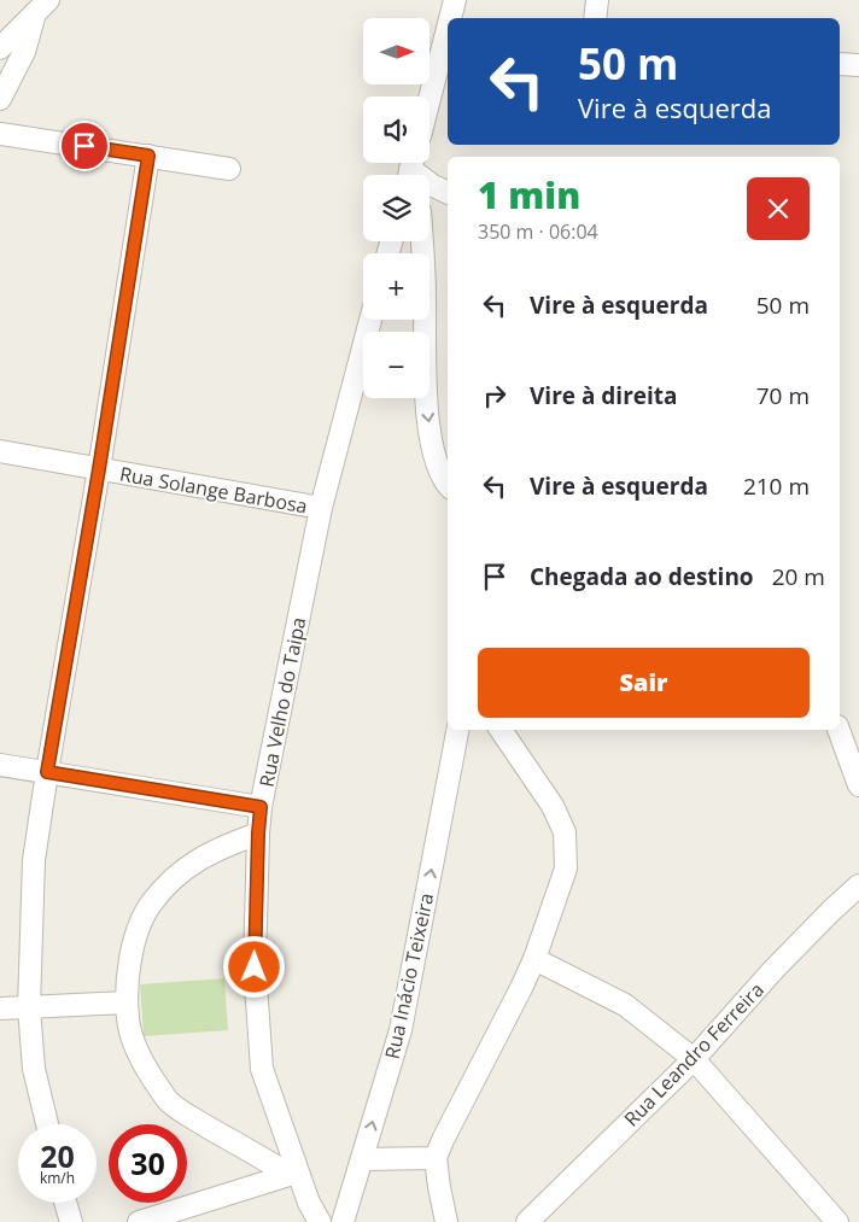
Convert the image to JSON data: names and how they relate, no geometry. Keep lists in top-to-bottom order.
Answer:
{
  "streets": {
    "street": [
      "Rua Solange Barbosa",
      "Rua Velho do Taipa",
      "Rua Inácio Teixeira",
      "Rua Leandro Ferreira"
    ]
  },
  "crossings": [
    ["Rua Solange Barbosa", "Rua Velho do Taipa"]
  ],
  "north": "right",
  "page": {
    "map_buttons": ["+", "−"],
    "turn": ["50 m", "Vire à esquerda"],
    "heading": ["1 min", "350 m · 06:04"],
    "list": [
      {
        "name": "Vire à esquerda",
        "value": "50 m"
      },
      {
        "name": "Vire à direita",
        "value": "70 m"
      },
      {
        "name": "Vire à esquerda",
        "value": "210 m"
      },
      {
        "name": "Chegada ao destino",
        "value": "20 m"
      }
    ],
    "buttons": "Sair",
    "speed": "20 km/h",
    "limit": "30"
  }
}
